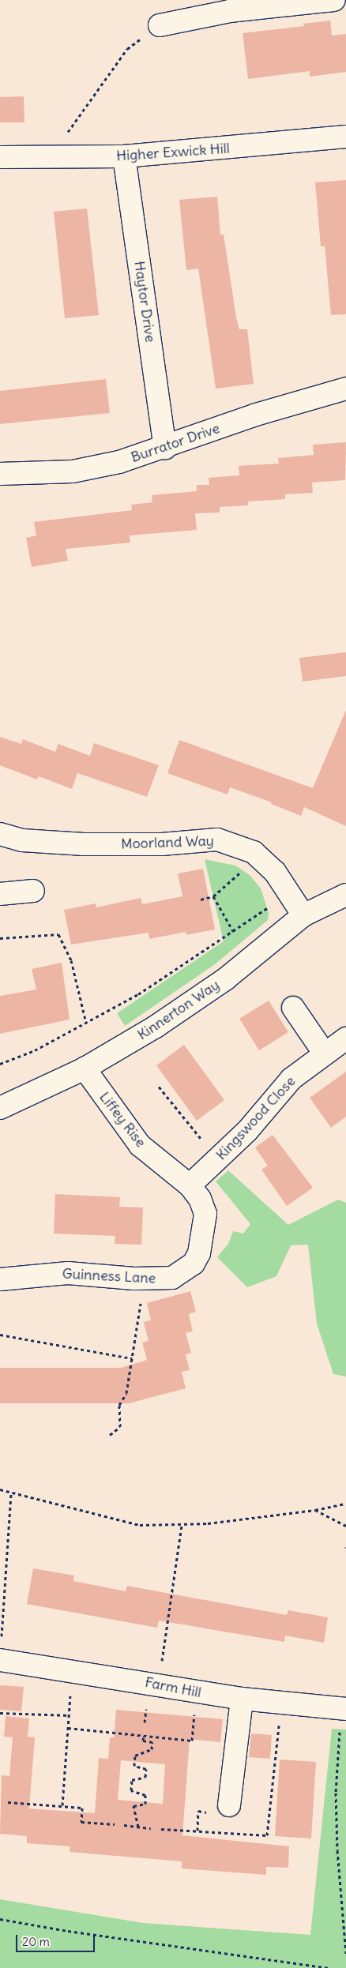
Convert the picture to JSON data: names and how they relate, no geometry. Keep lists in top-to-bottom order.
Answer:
{
  "streets": {
    "street": [
      "Higher Exwick Hill",
      "Haytor Drive",
      "Burrator Drive",
      "Moorland Way",
      "Kinnerton Way",
      "Kingswood Close",
      "Liffey Rise",
      "Guinness Lane",
      "Farm Hill"
    ]
  },
  "crossings": [
    ["Higher Exwick Hill", "Haytor Drive"],
    ["Haytor Drive", "Burrator Drive"],
    ["Moorland Way", "Kinnerton Way"],
    ["Kinnerton Way", "Liffey Rise"],
    ["Kingswood Close", "Liffey Rise"],
    ["Kingswood Close", "Guinness Lane"],
    ["Liffey Rise", "Guinness Lane"]
  ],
  "scale_bar": "20 m"
}
